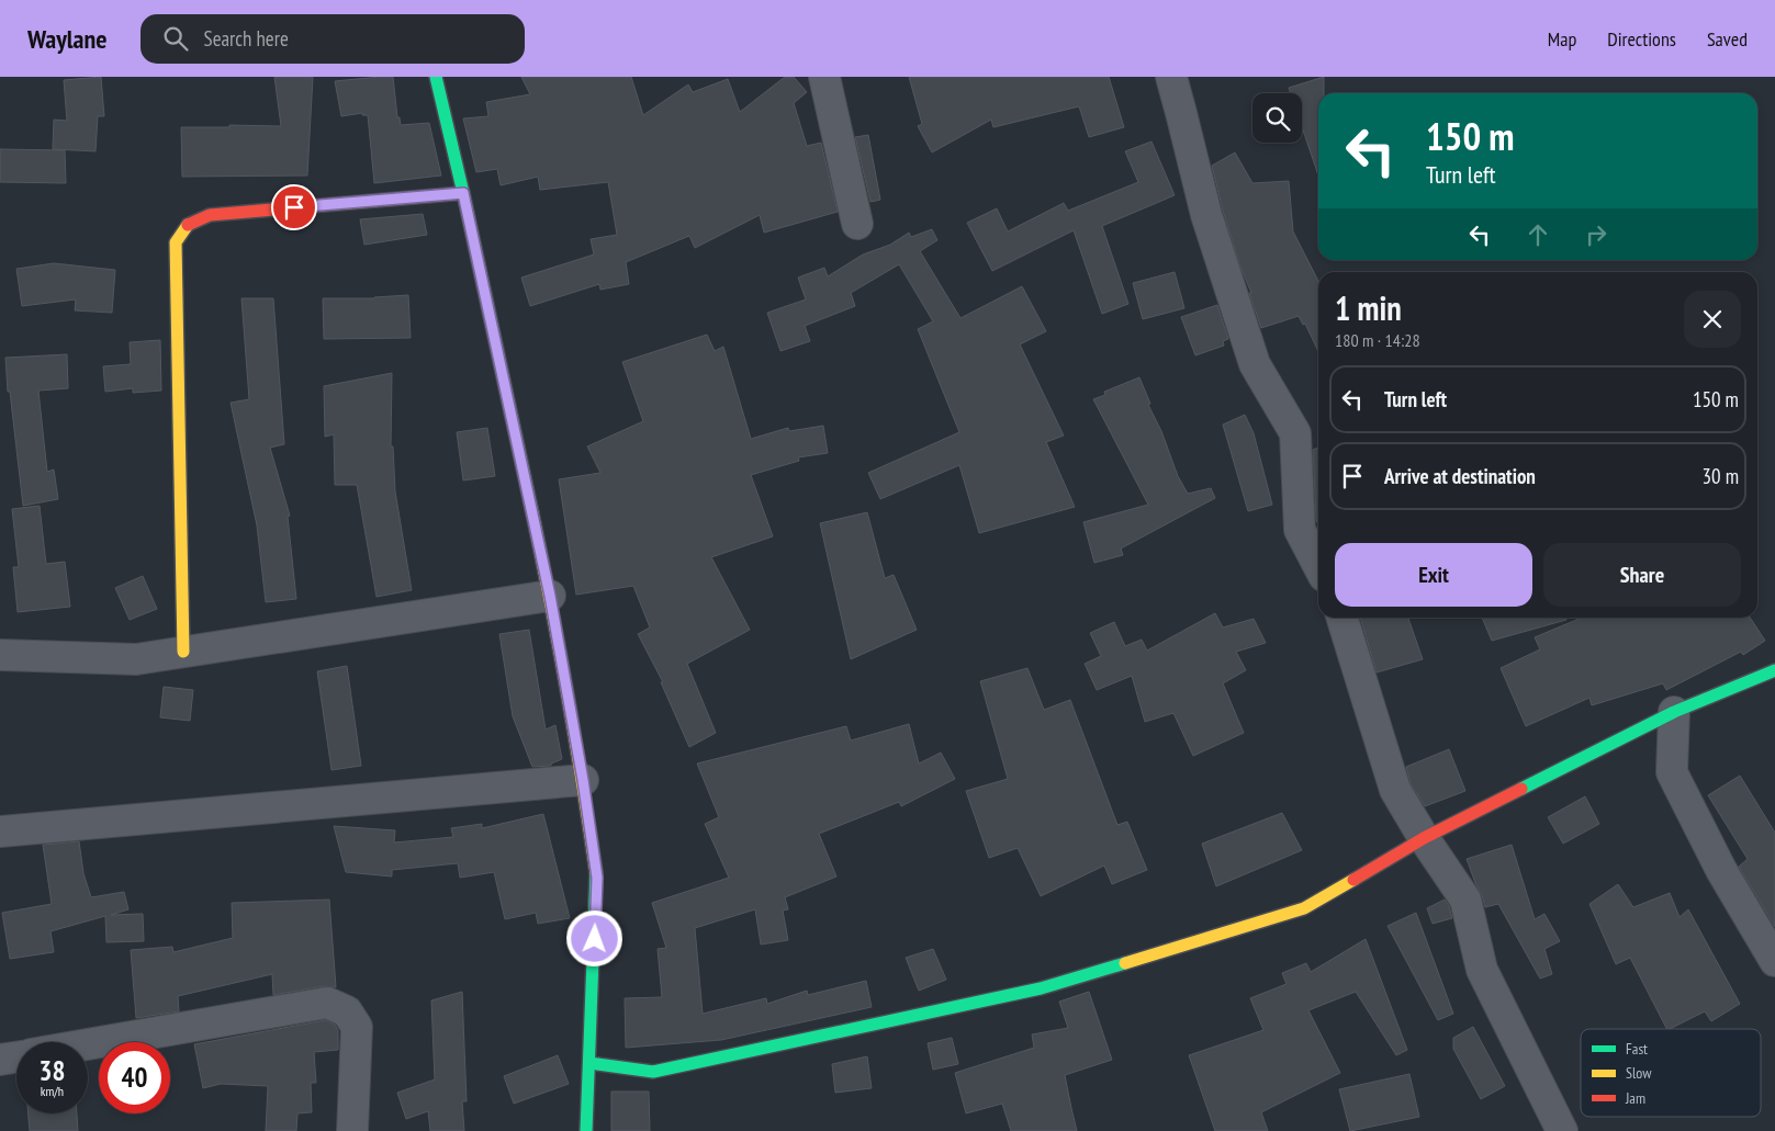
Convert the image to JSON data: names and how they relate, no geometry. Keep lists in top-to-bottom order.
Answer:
{
  "legend": ["Fast", "Slow", "Jam"],
  "page": {
    "header": "Waylane",
    "search": "Search here",
    "nav": ["Map", "Directions", "Saved"],
    "turn": ["150 m", "Turn left"],
    "heading": ["1 min", "180 m · 14:28"],
    "list": [
      {
        "name": "Turn left",
        "value": "150 m"
      },
      {
        "name": "Arrive at destination",
        "value": "30 m"
      }
    ],
    "buttons": ["Exit", "Share"],
    "speed": "38 km/h",
    "limit": "40"
  }
}
